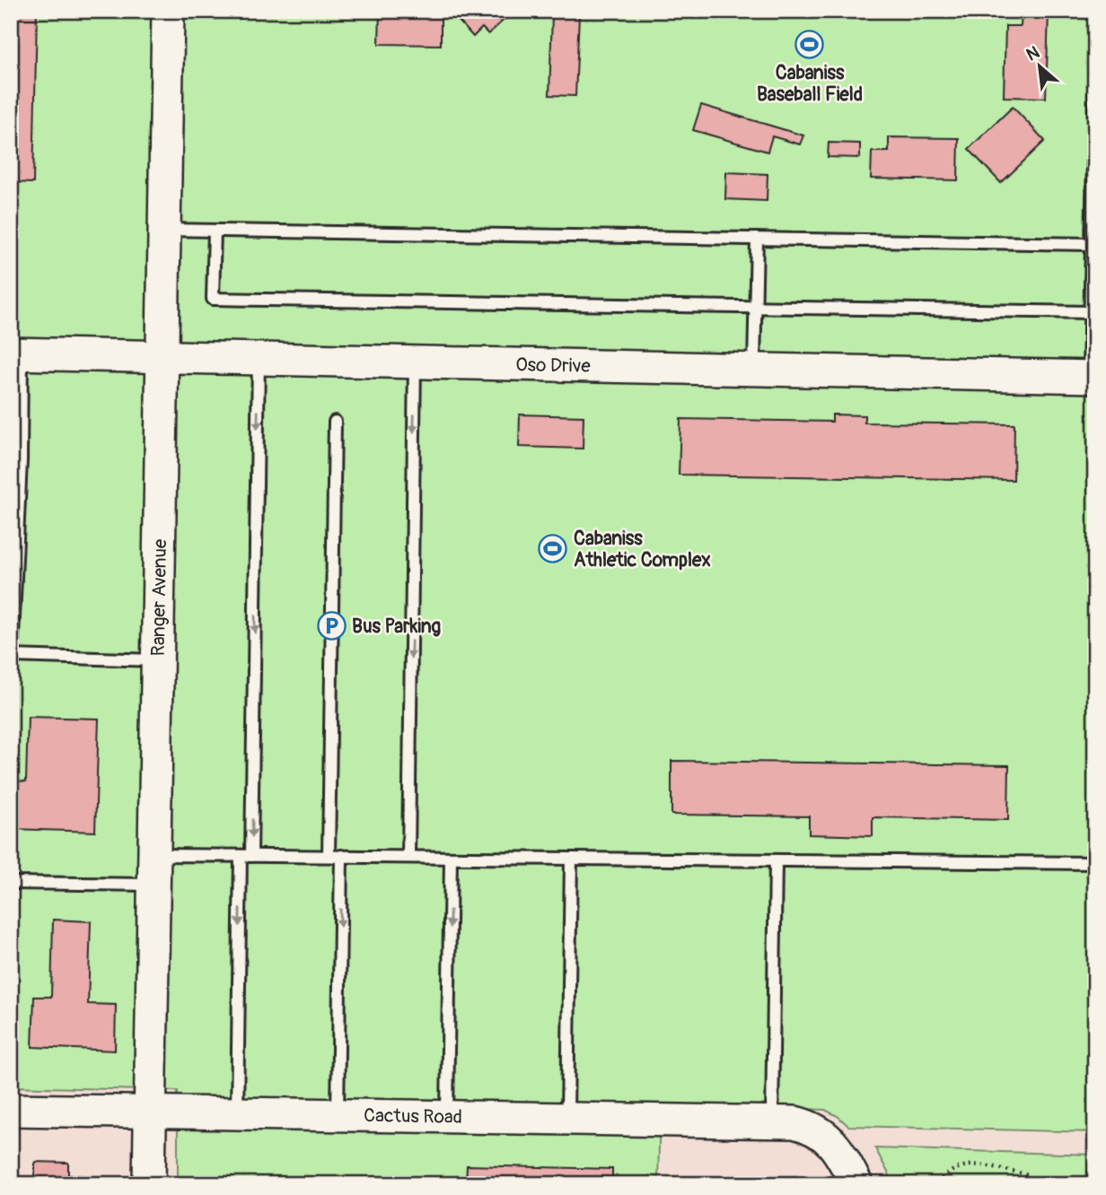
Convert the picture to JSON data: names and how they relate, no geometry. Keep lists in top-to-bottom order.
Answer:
{
  "streets": {
    "street": ["Oso Drive", "Ranger Avenue", "Cactus Road"]
  },
  "crossings": [
    ["Oso Drive", "Ranger Avenue"],
    ["Ranger Avenue", "Cactus Road"]
  ],
  "places": {
    "sports": ["Cabaniss Baseball Field", "Cabaniss Athletic Complex"],
    "parking": ["Bus Parking"]
  },
  "north": "top left"
}
